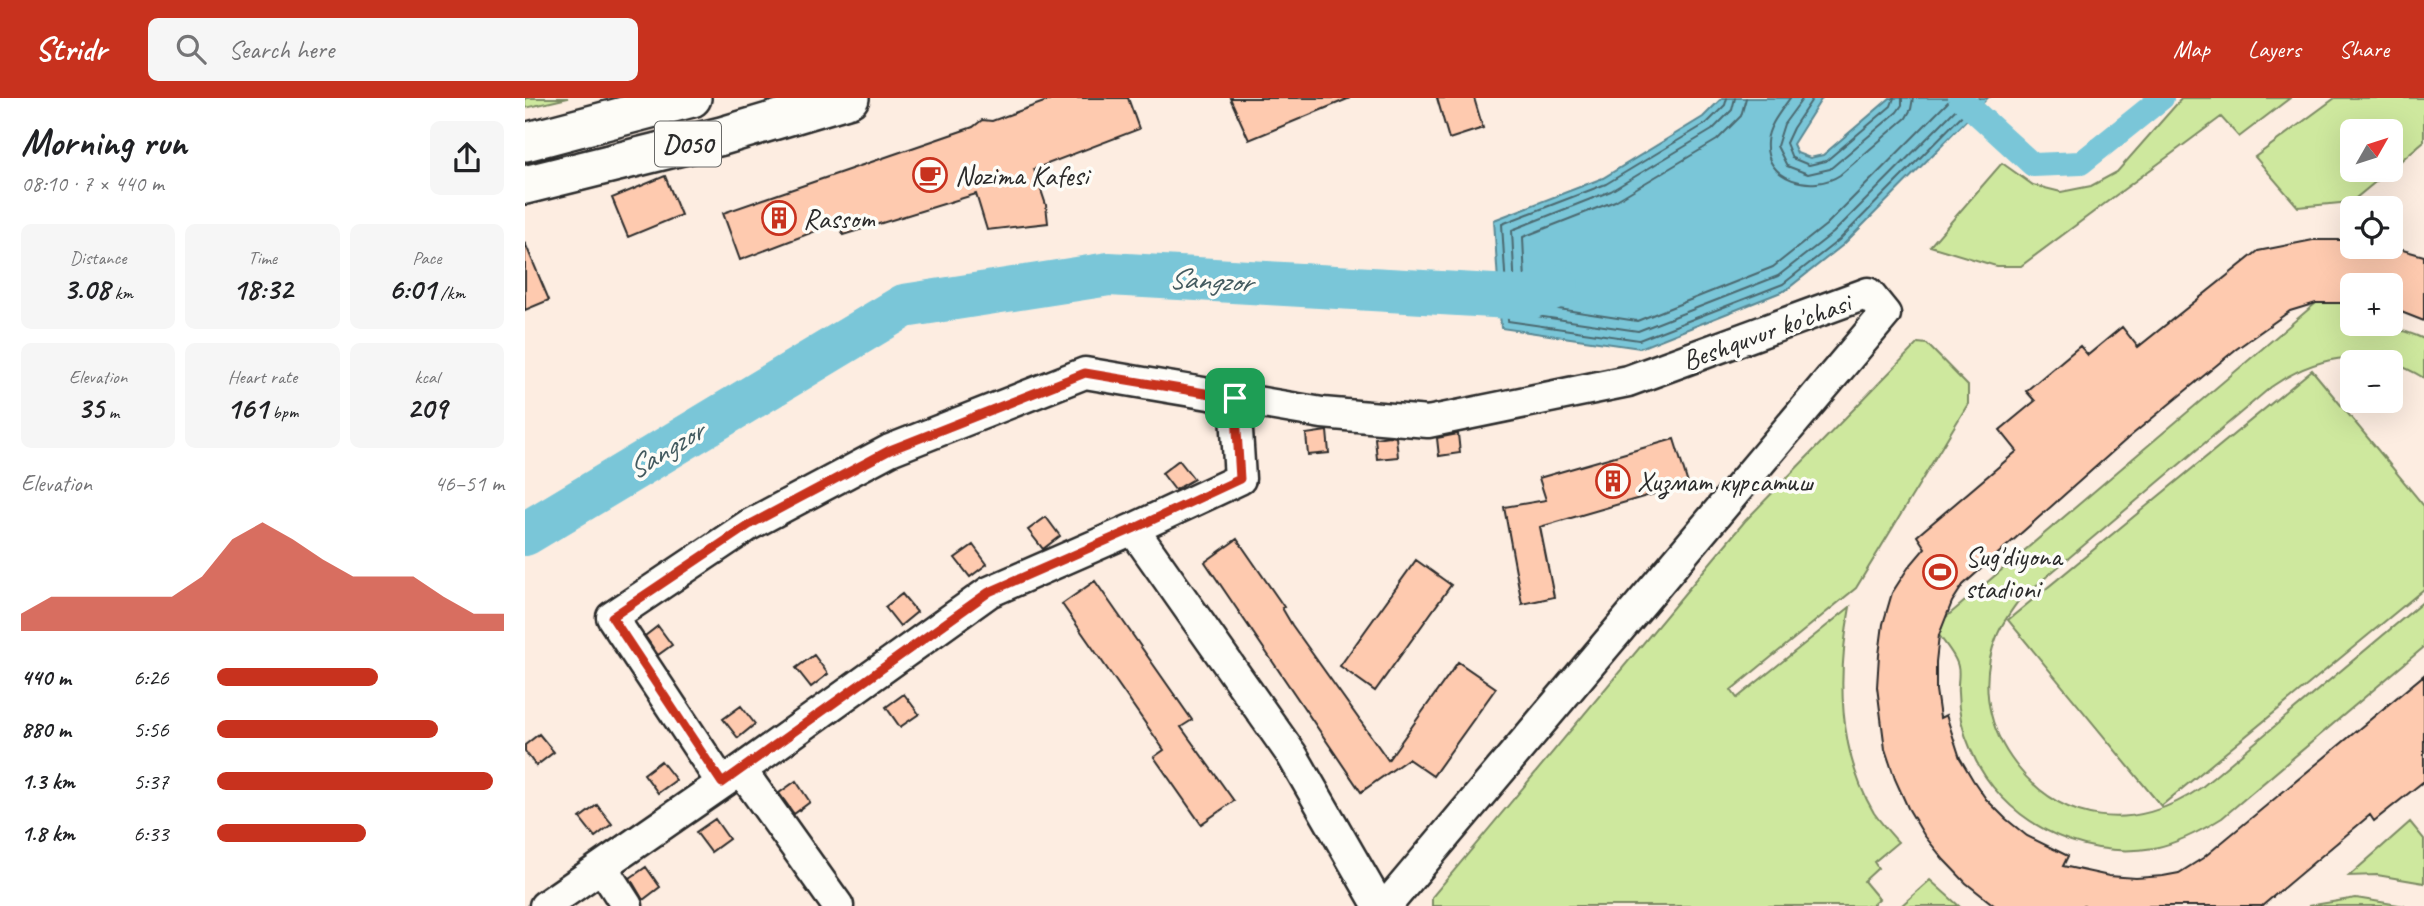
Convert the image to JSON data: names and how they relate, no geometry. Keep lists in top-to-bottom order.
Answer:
{
  "streets": {
    "main road": ["D050"],
    "street": ["Beshquvur ko'chasi"]
  },
  "water": ["Sangzor"],
  "places": {
    "cafe": ["Nozima Kafesi"],
    "building": ["Rassom", "Хизмат курсатиш"],
    "sports": ["Sug'diyona stadioni"]
  },
  "north": "top right",
  "page": {
    "header": "Stridr",
    "search": "Search here",
    "nav": ["Map", "Layers", "Share"],
    "heading": ["Morning run", "08:10 · 7 × 440 m"],
    "map_buttons": ["+", "−"],
    "stats": [
      ["Distance", "3.08 km"],
      ["Time", "18:32"],
      ["Pace", "6:01 /km"],
      ["Elevation", "35 m"],
      ["Heart rate", "161 bpm"],
      ["kcal", "209"]
    ],
    "chart": ["Elevation", "46–51 m"],
    "list": [
      {
        "name": "440 m",
        "note": "6:26"
      },
      {
        "name": "880 m",
        "note": "5:56"
      },
      {
        "name": "1.3 km",
        "note": "5:37"
      },
      {
        "name": "1.8 km",
        "note": "6:33"
      }
    ]
  }
}
